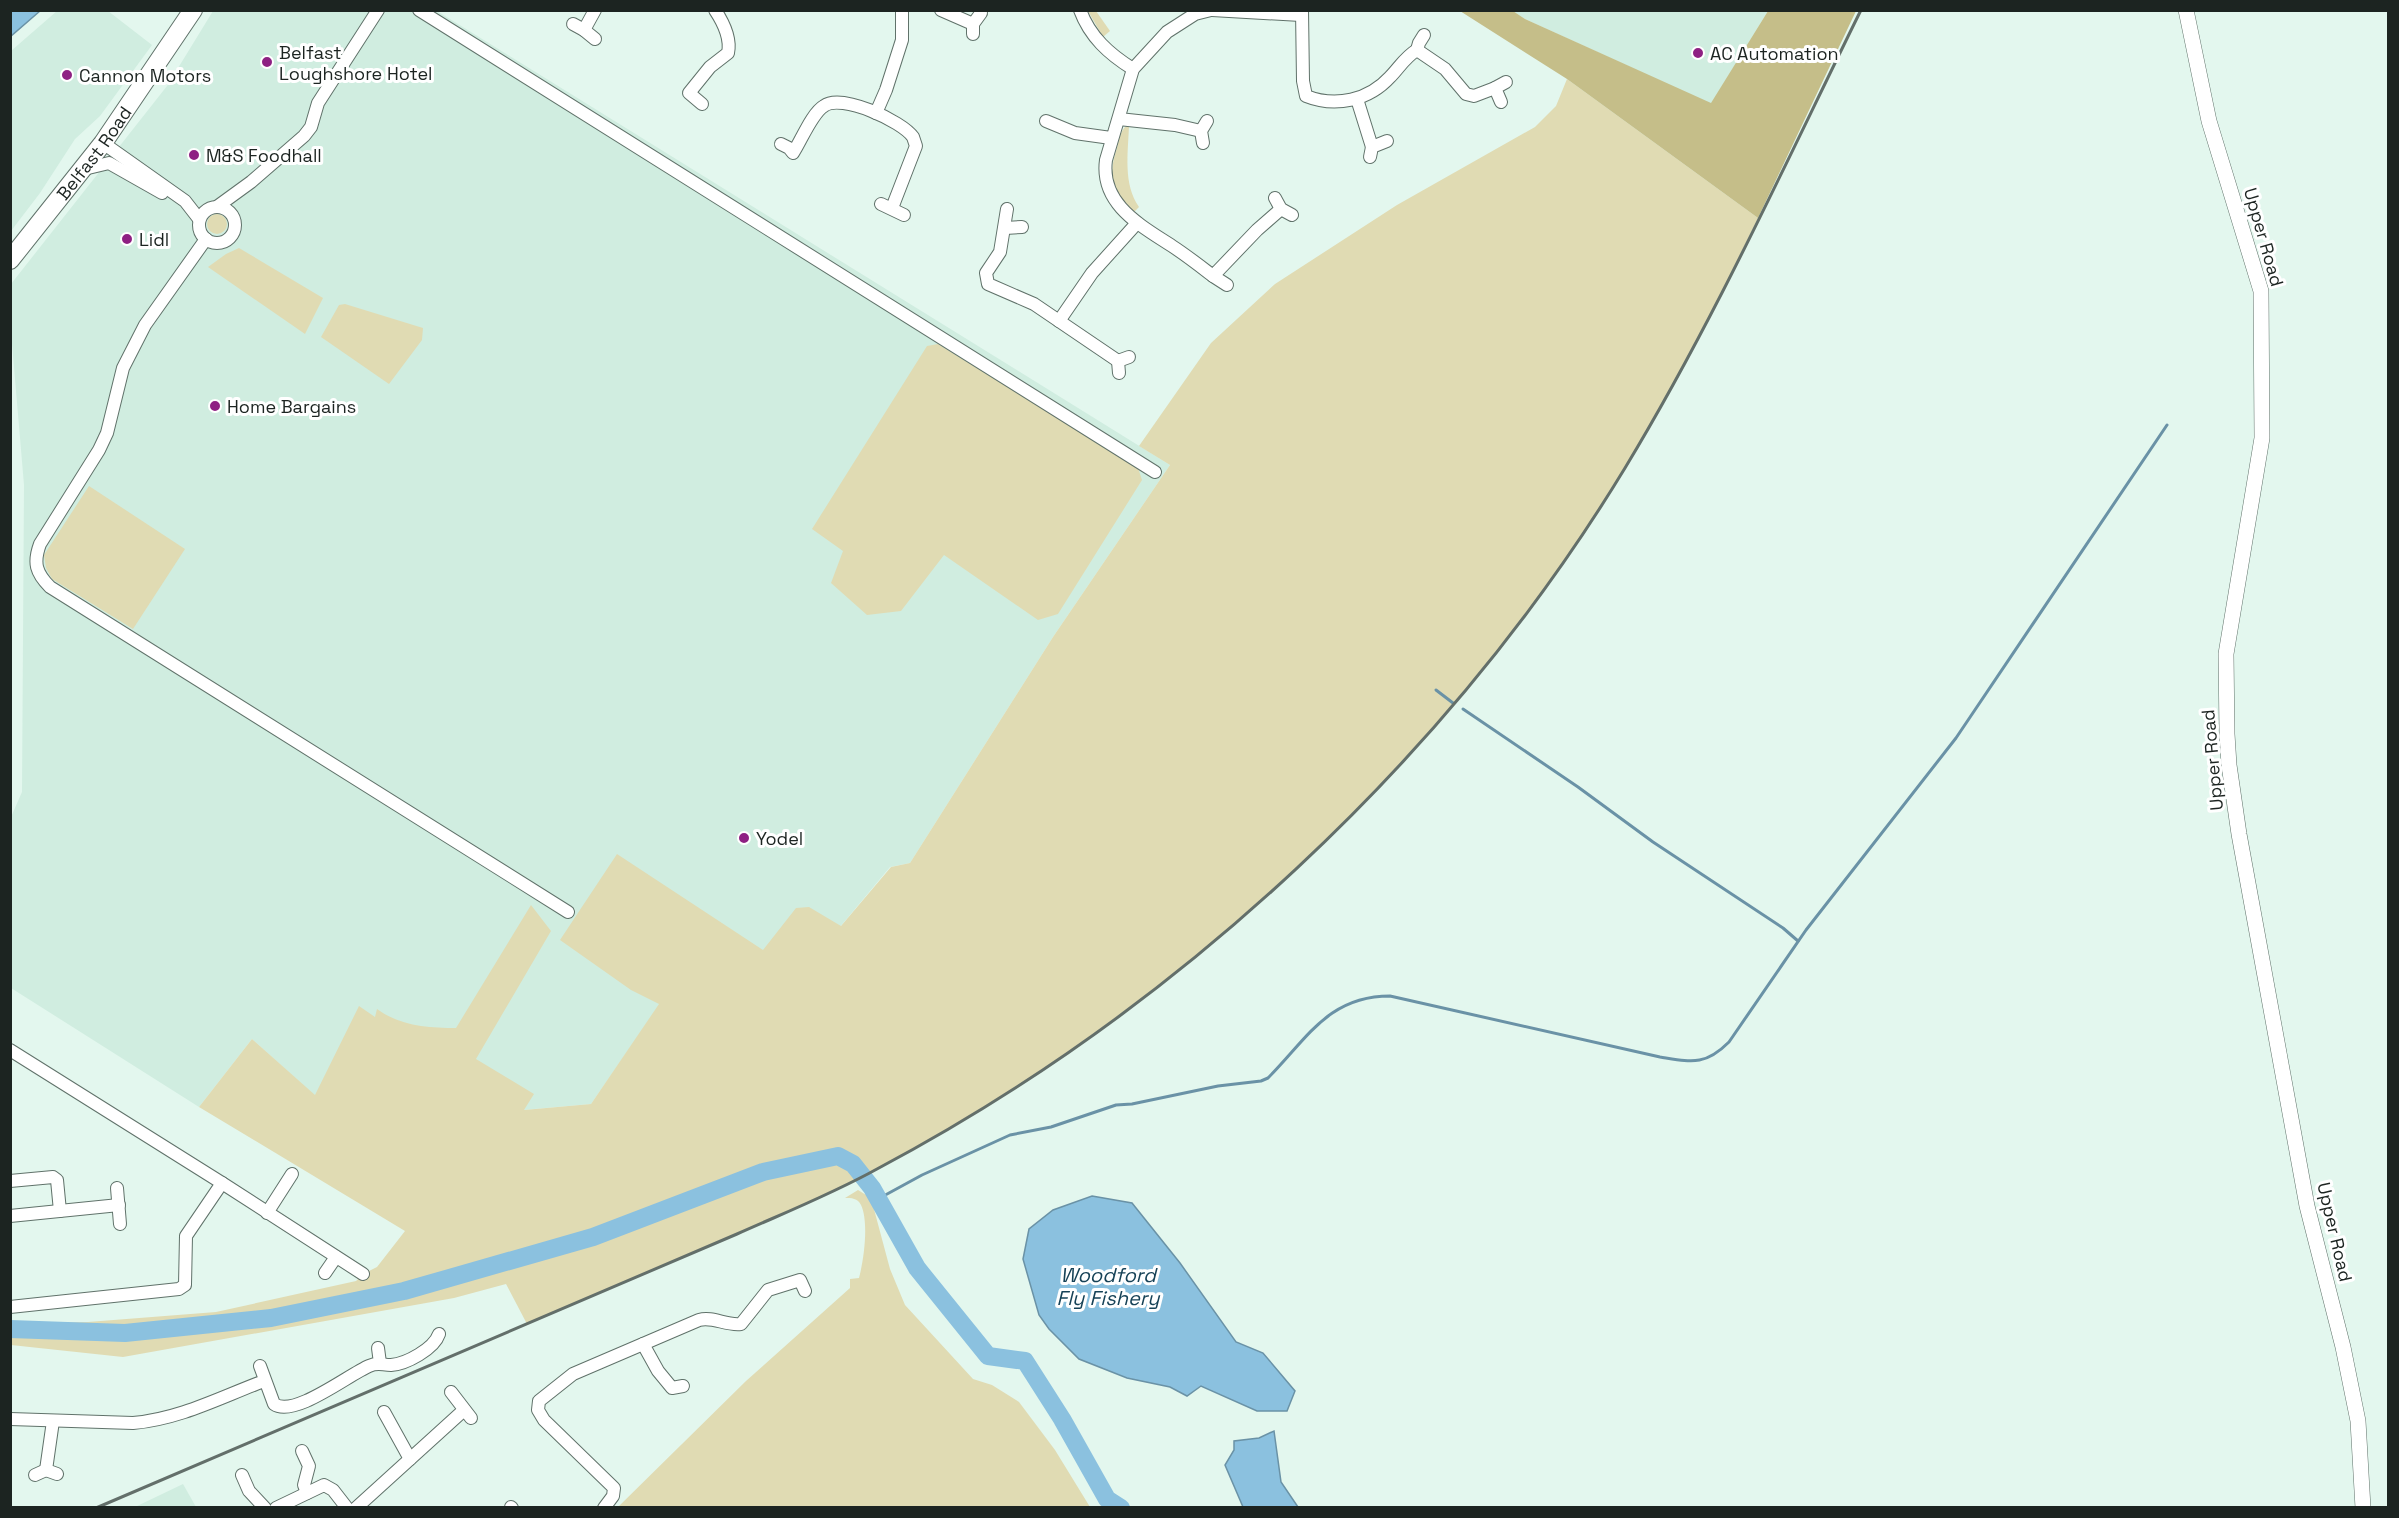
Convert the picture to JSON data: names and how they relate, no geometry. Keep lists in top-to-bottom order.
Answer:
{
  "streets": {
    "highway": ["Belfast Road"],
    "main road": ["Upper Road"]
  },
  "water": ["Woodford Fly Fishery"],
  "places": [
    "AC Automation",
    "Belfast Loughshore Hotel",
    "Cannon Motors",
    "M&S Foodhall",
    "Lidl",
    "Home Bargains",
    "Yodel"
  ]
}
